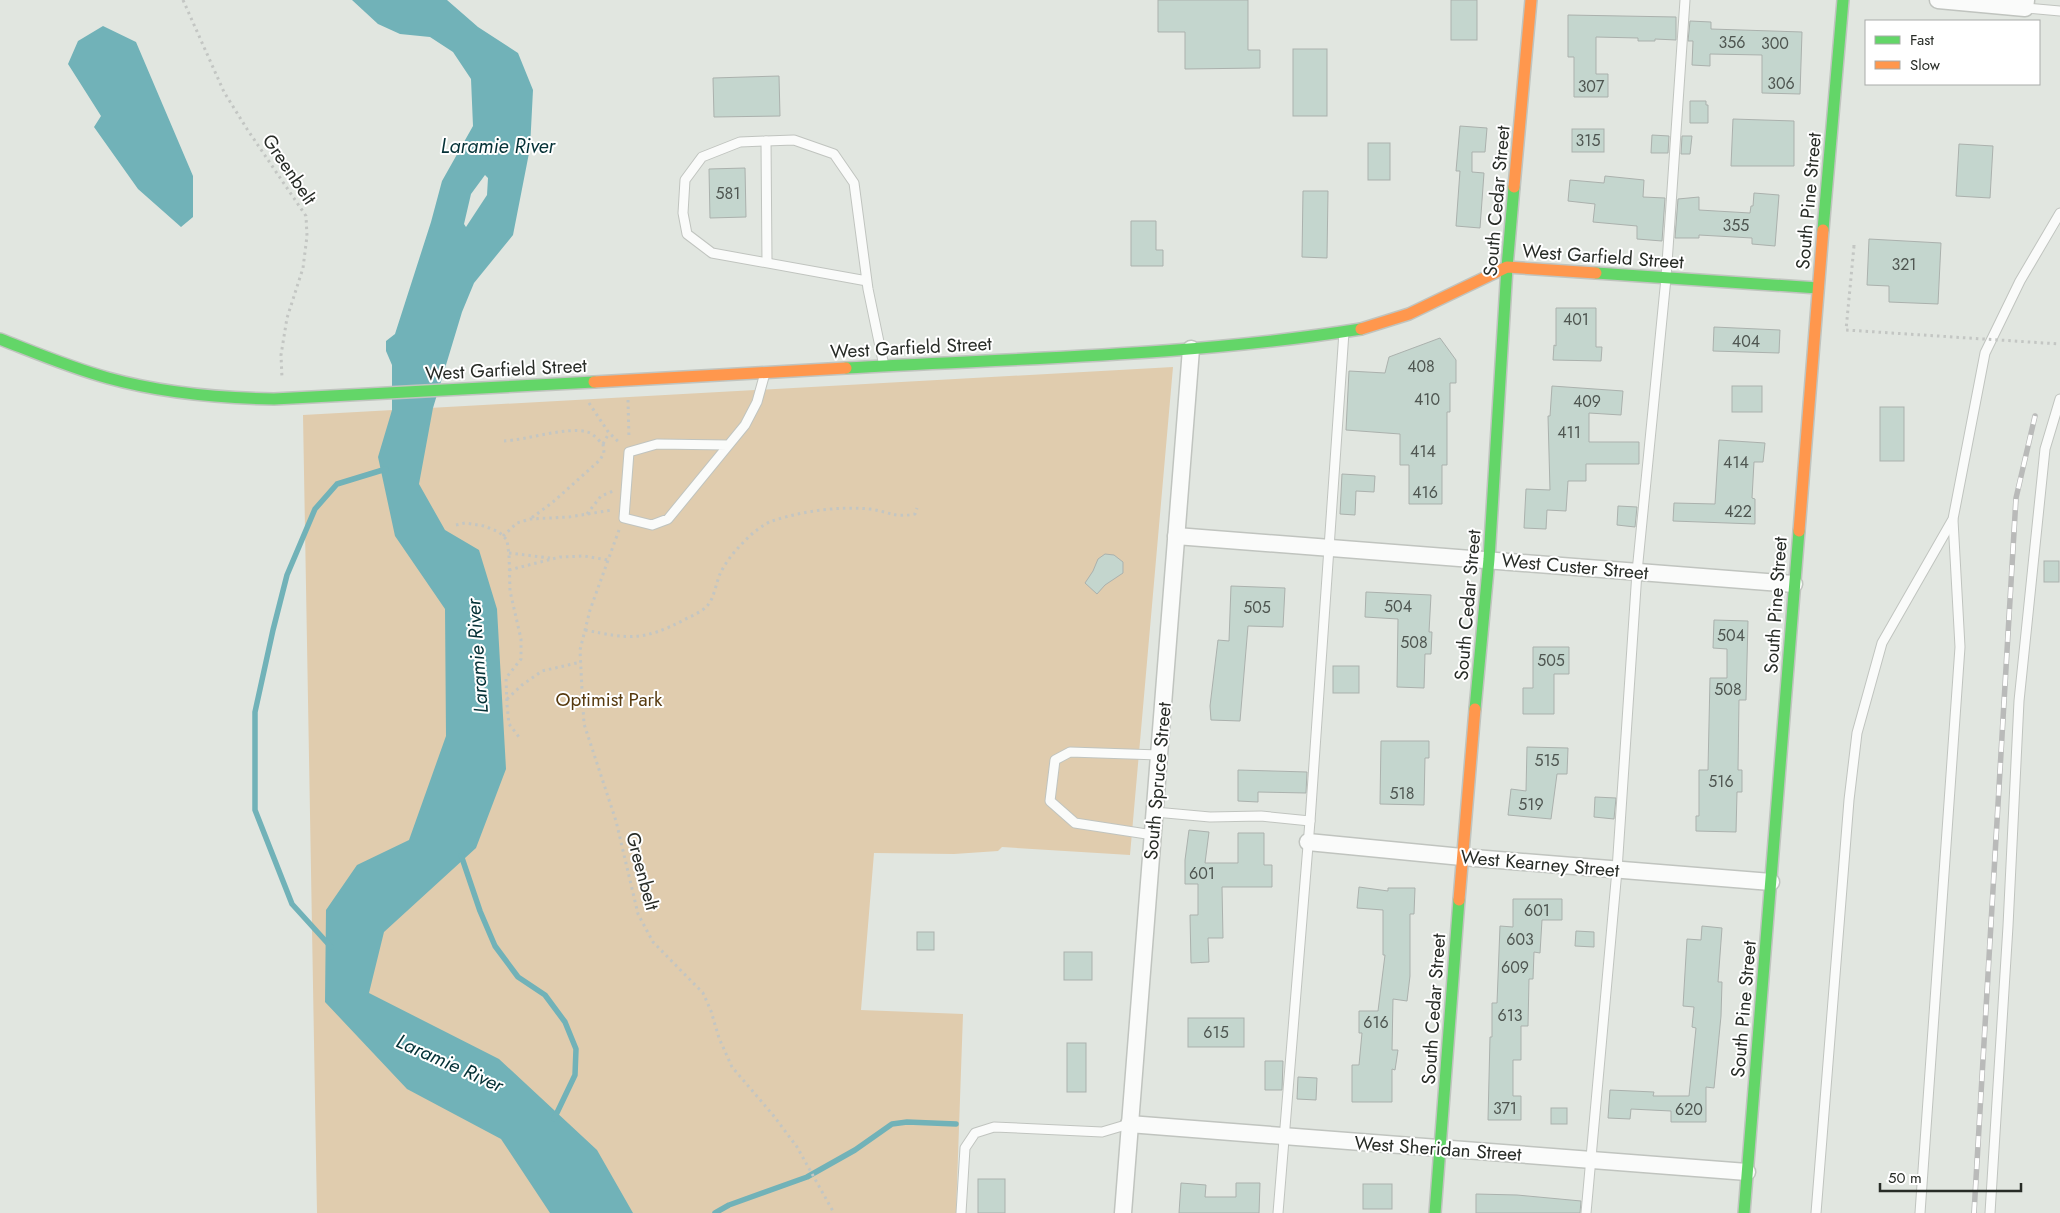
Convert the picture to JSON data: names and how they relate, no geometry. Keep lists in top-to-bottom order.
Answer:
{
  "streets": {
    "street": [
      "South Cedar Street",
      "South Pine Street",
      "West Garfield Street",
      "West Custer Street",
      "South Spruce Street",
      "West Kearney Street",
      "West Sheridan Street"
    ],
    "path": ["Greenbelt"]
  },
  "crossings": [
    ["South Cedar Street", "West Garfield Street"],
    ["South Cedar Street", "West Custer Street"],
    ["South Cedar Street", "West Kearney Street"],
    ["South Cedar Street", "West Sheridan Street"],
    ["South Pine Street", "West Garfield Street"],
    ["South Pine Street", "West Custer Street"],
    ["South Pine Street", "West Kearney Street"],
    ["South Pine Street", "West Sheridan Street"],
    ["West Garfield Street", "South Spruce Street"],
    ["West Custer Street", "South Spruce Street"],
    ["South Spruce Street", "West Sheridan Street"]
  ],
  "water": ["Laramie River"],
  "parks": ["Optimist Park"],
  "house_numbers": [
    "356",
    "300",
    "306",
    "307",
    "315",
    "581",
    "355",
    "321",
    "401",
    "404",
    "408",
    "410",
    "409",
    "411",
    "414",
    "414",
    "416",
    "422",
    "504",
    "505",
    "504",
    "508",
    "505",
    "508",
    "515",
    "516",
    "518",
    "519",
    "601",
    "601",
    "603",
    "609",
    "613",
    "616",
    "615",
    "371",
    "620"
  ],
  "legend": ["Fast", "Slow"],
  "scale_bar": "50 m"
}
